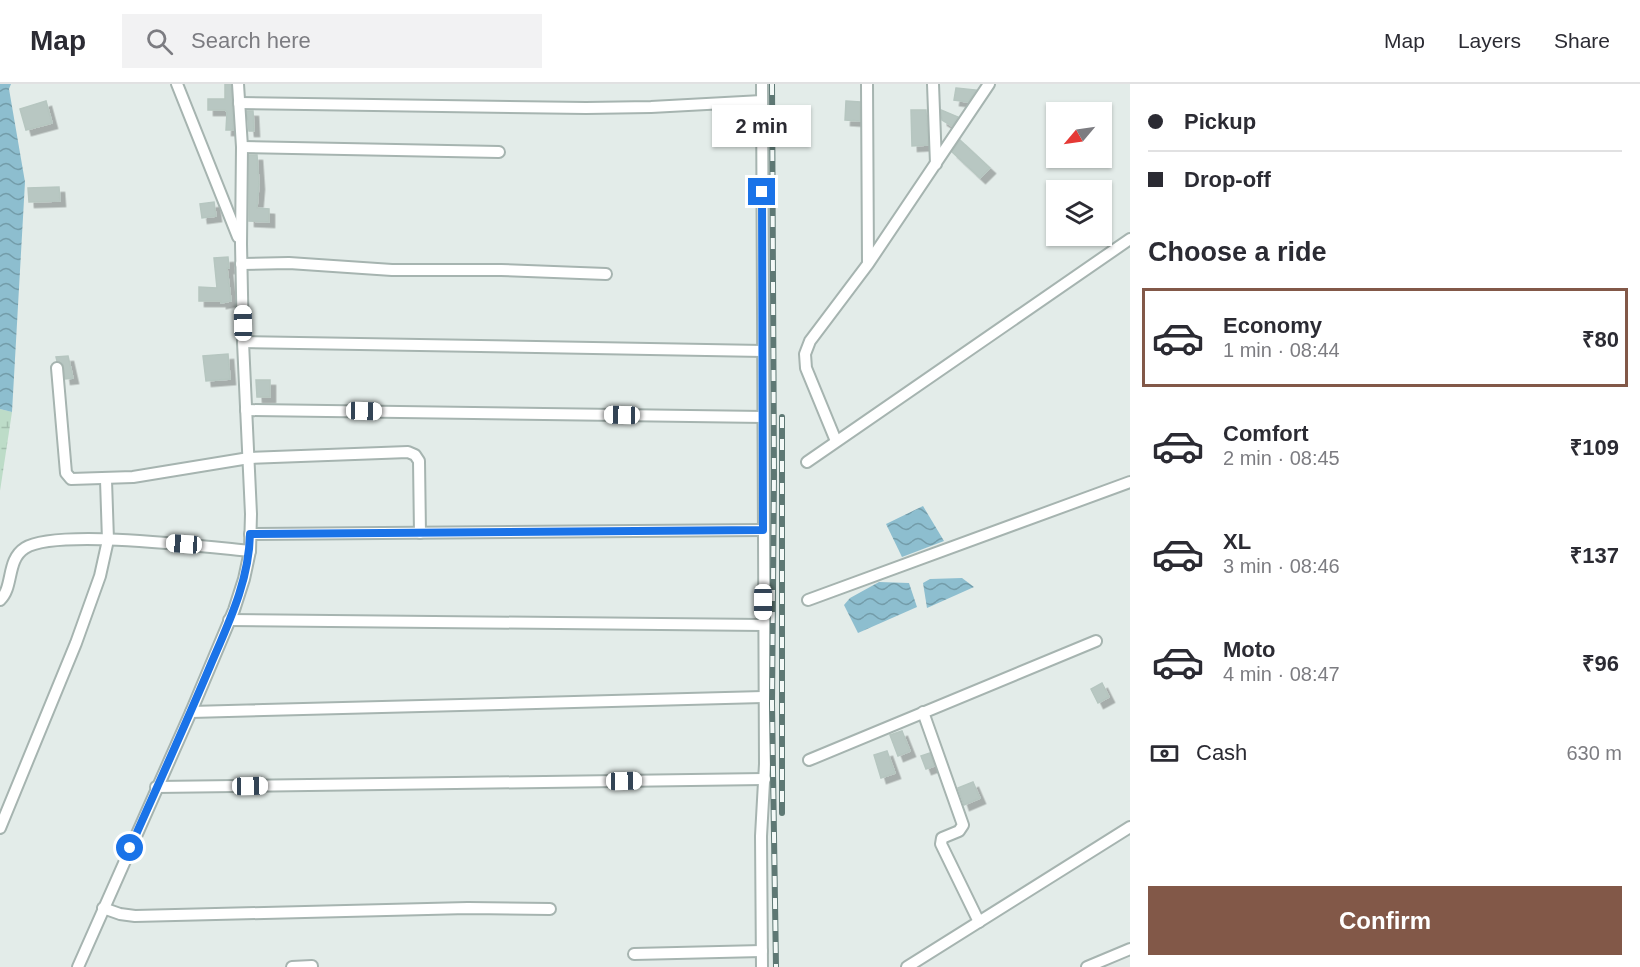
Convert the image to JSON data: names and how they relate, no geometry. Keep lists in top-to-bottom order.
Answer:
{
  "north": "bottom left",
  "page": {
    "header": "Map",
    "search": "Search here",
    "nav": ["Map", "Layers", "Share"],
    "banner": ["Pickup", "Drop-off"],
    "bubble": "2 min",
    "heading": "Choose a ride",
    "list": [
      {
        "name": "Economy",
        "note": "1 min · 08:44",
        "value": "₹80"
      },
      {
        "name": "Comfort",
        "note": "2 min · 08:45",
        "value": "₹109"
      },
      {
        "name": "XL",
        "note": "3 min · 08:46",
        "value": "₹137"
      },
      {
        "name": "Moto",
        "note": "4 min · 08:47",
        "value": "₹96"
      }
    ],
    "pay": ["Cash", "630 m"],
    "buttons": "Confirm"
  }
}
